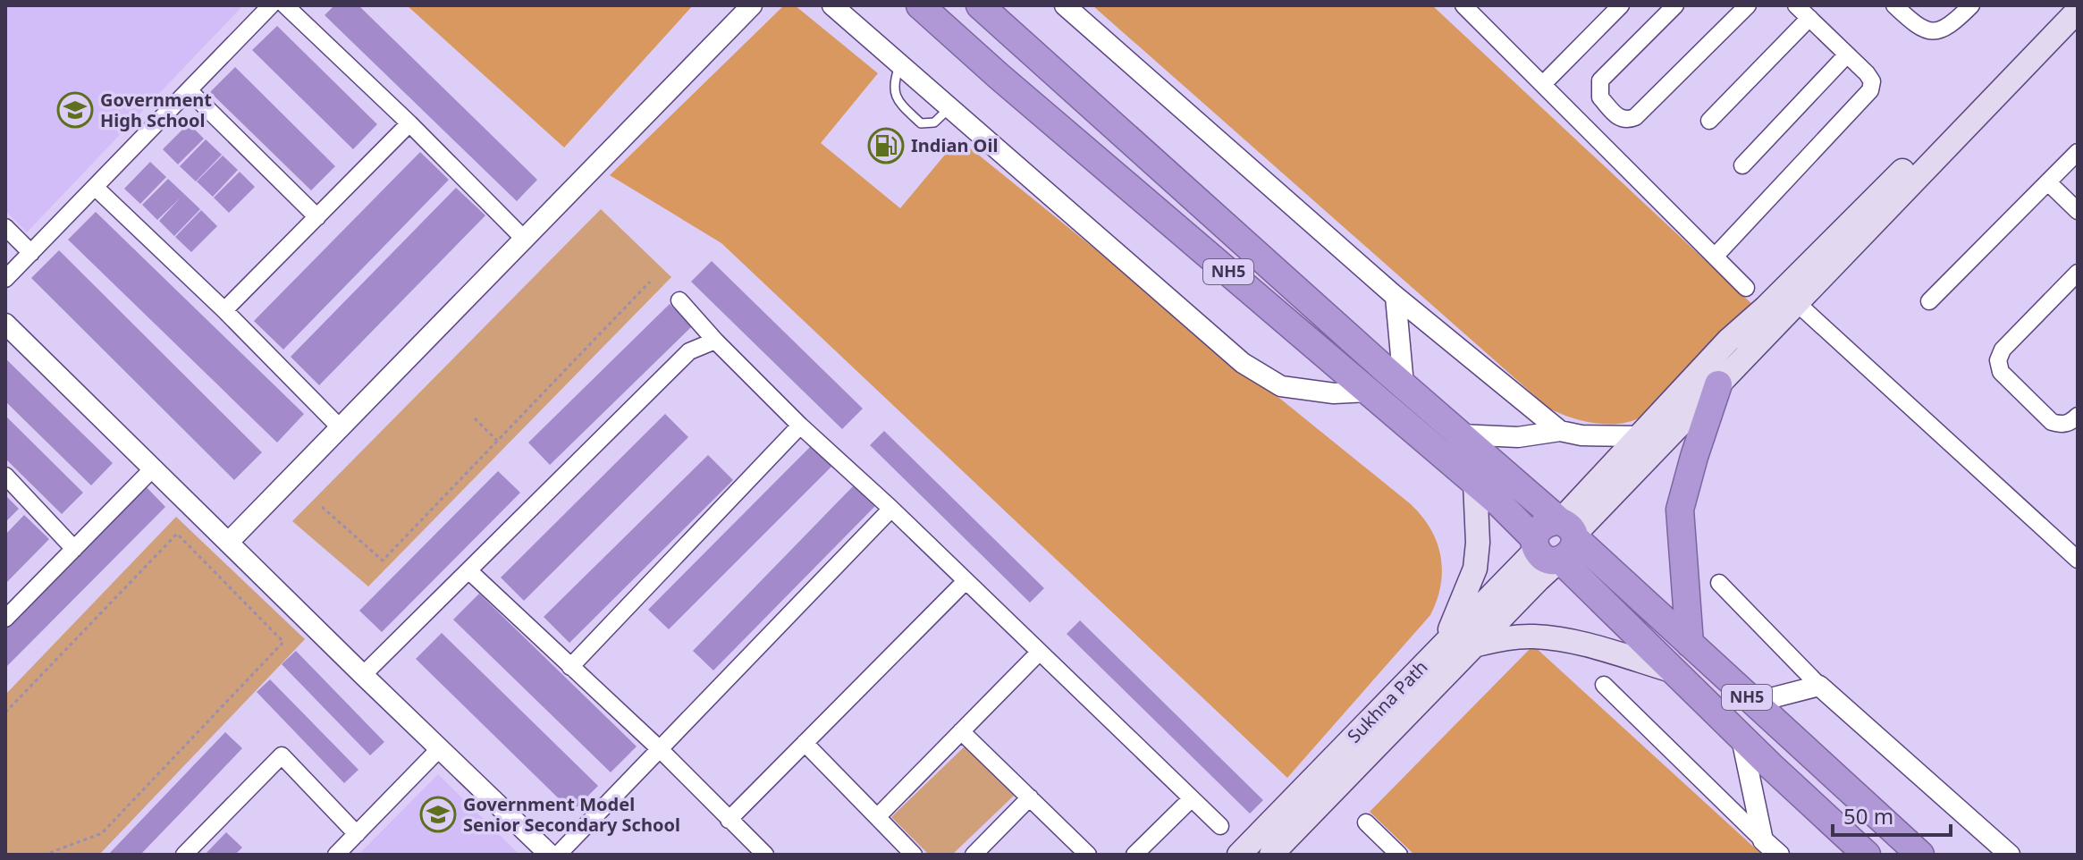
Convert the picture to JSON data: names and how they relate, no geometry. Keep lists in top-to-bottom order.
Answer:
{
  "streets": {
    "highway": ["NH5"],
    "main road": ["Sukhna Path"]
  },
  "crossings": [
    ["NH5", "Sukhna Path"]
  ],
  "places": {
    "school or university": ["Government High School", "Government Model Senior Secondary School"],
    "fuel station": ["Indian Oil"]
  },
  "scale_bar": "50 m"
}
